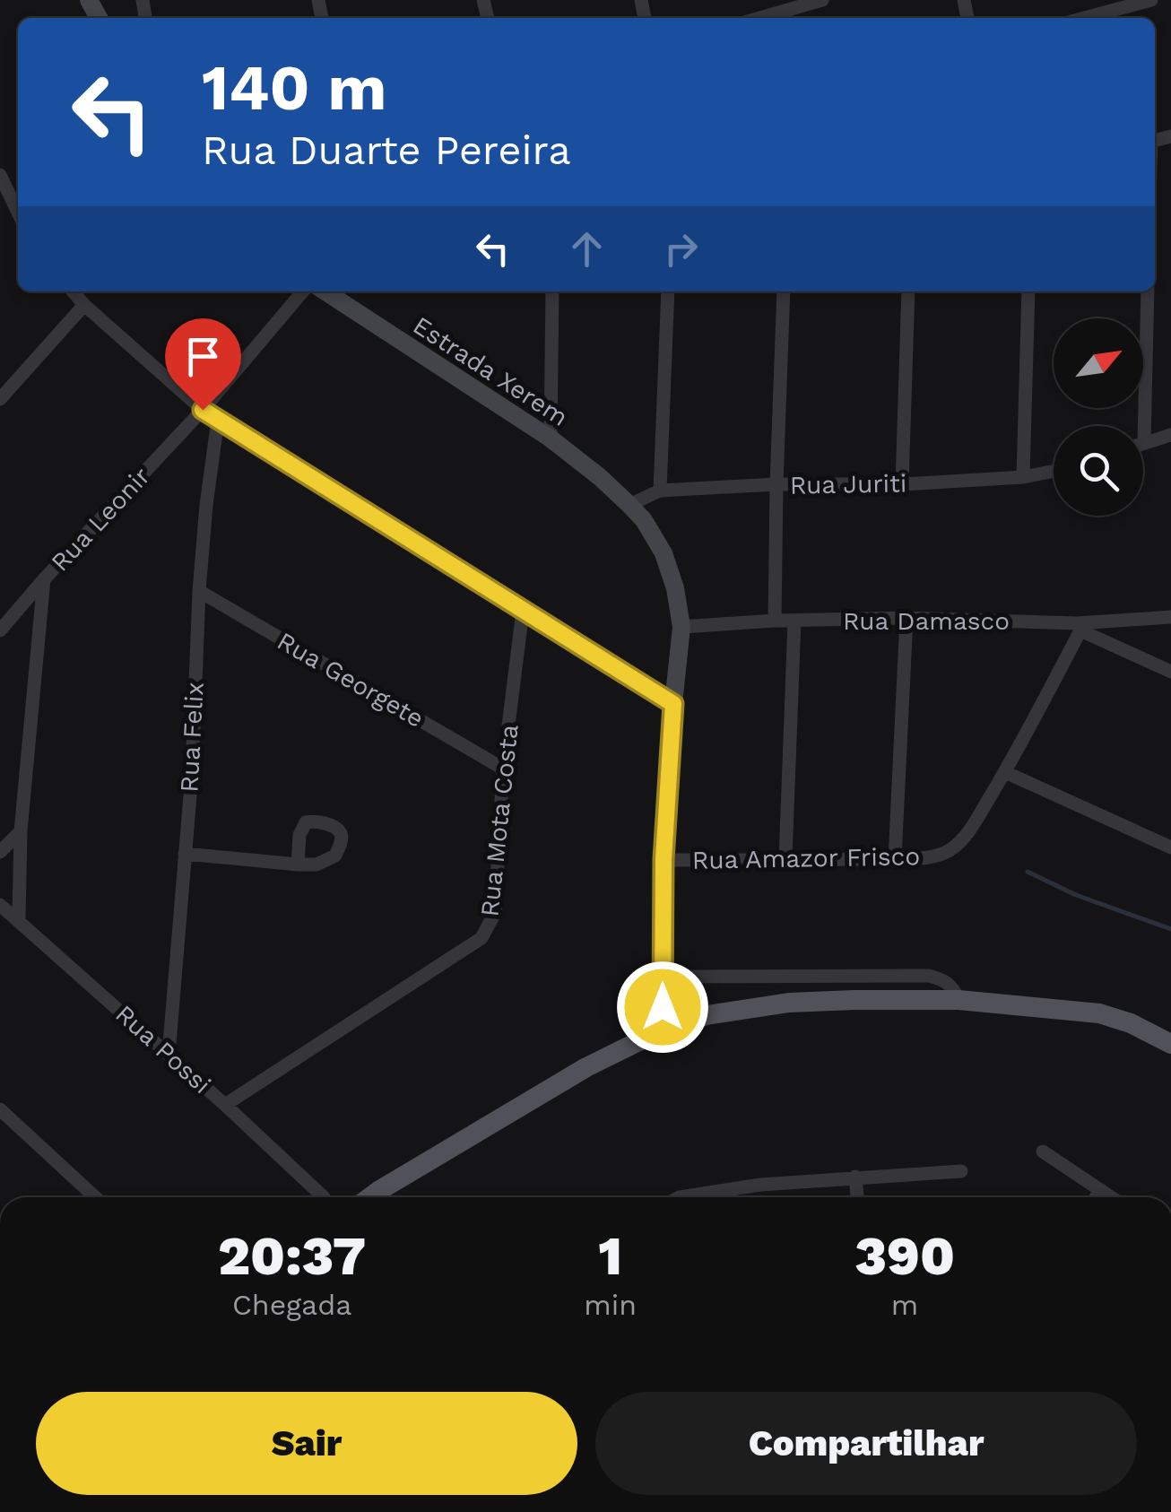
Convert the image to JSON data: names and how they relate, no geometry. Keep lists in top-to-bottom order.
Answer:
{
  "streets": {
    "street": [
      "Estrada Xerem",
      "Rua Juriti",
      "Rua Leonir",
      "Rua Damasco",
      "Rua Georgete",
      "Rua Felix",
      "Rua Mota Costa",
      "Rua Amazor Frisco",
      "Rua Possi"
    ]
  },
  "crossings": [
    ["Estrada Xerem", "Rua Juriti"],
    ["Estrada Xerem", "Rua Damasco"],
    ["Estrada Xerem", "Rua Amazor Frisco"],
    ["Rua Damasco", "Rua Amazor Frisco"],
    ["Rua Georgete", "Rua Felix"],
    ["Rua Georgete", "Rua Mota Costa"],
    ["Rua Felix", "Rua Possi"],
    ["Rua Mota Costa", "Rua Possi"]
  ],
  "north": "top right",
  "page": {
    "turn": ["140 m", "Rua Duarte Pereira"],
    "eta": [
      "20:37",
      "Chegada",
      "1",
      "min",
      "390",
      "m"
    ],
    "buttons": ["Sair", "Compartilhar"]
  }
}
